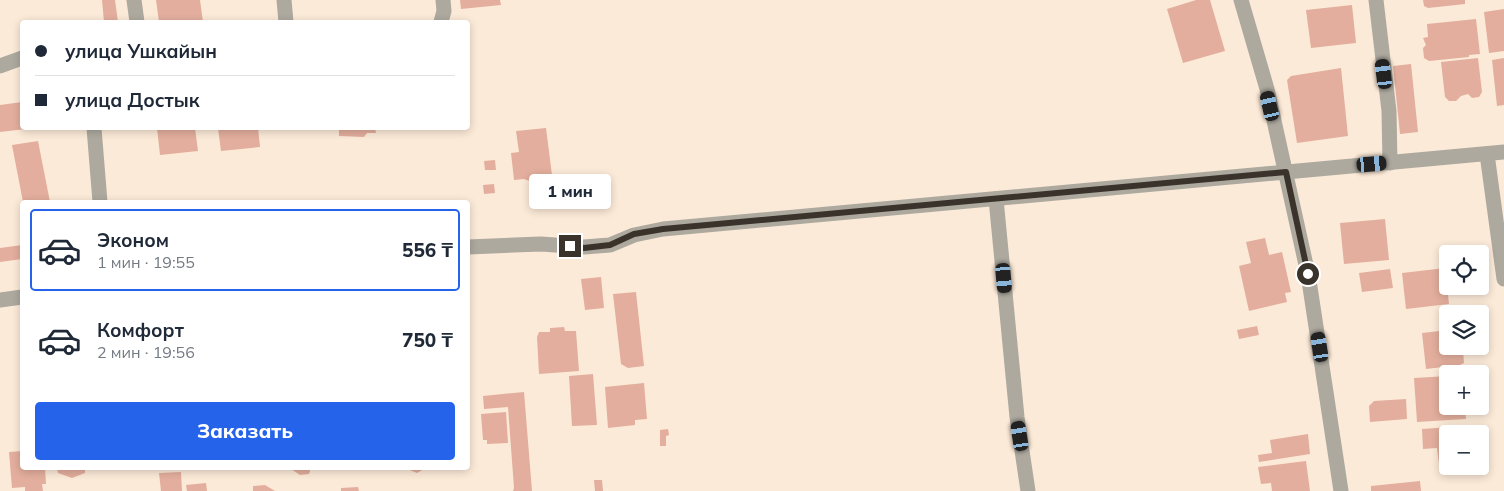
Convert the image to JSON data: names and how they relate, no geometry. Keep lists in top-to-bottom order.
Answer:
{
  "page": {
    "banner": ["улица Ушкайын", "улица Достык"],
    "bubble": "1 мин",
    "list": [
      {
        "name": "Эконом",
        "note": "1 мин · 19:55",
        "value": "556 ₸"
      },
      {
        "name": "Комфорт",
        "note": "2 мин · 19:56",
        "value": "750 ₸"
      }
    ],
    "map_buttons": ["+", "−"],
    "buttons": "Заказать"
  }
}
